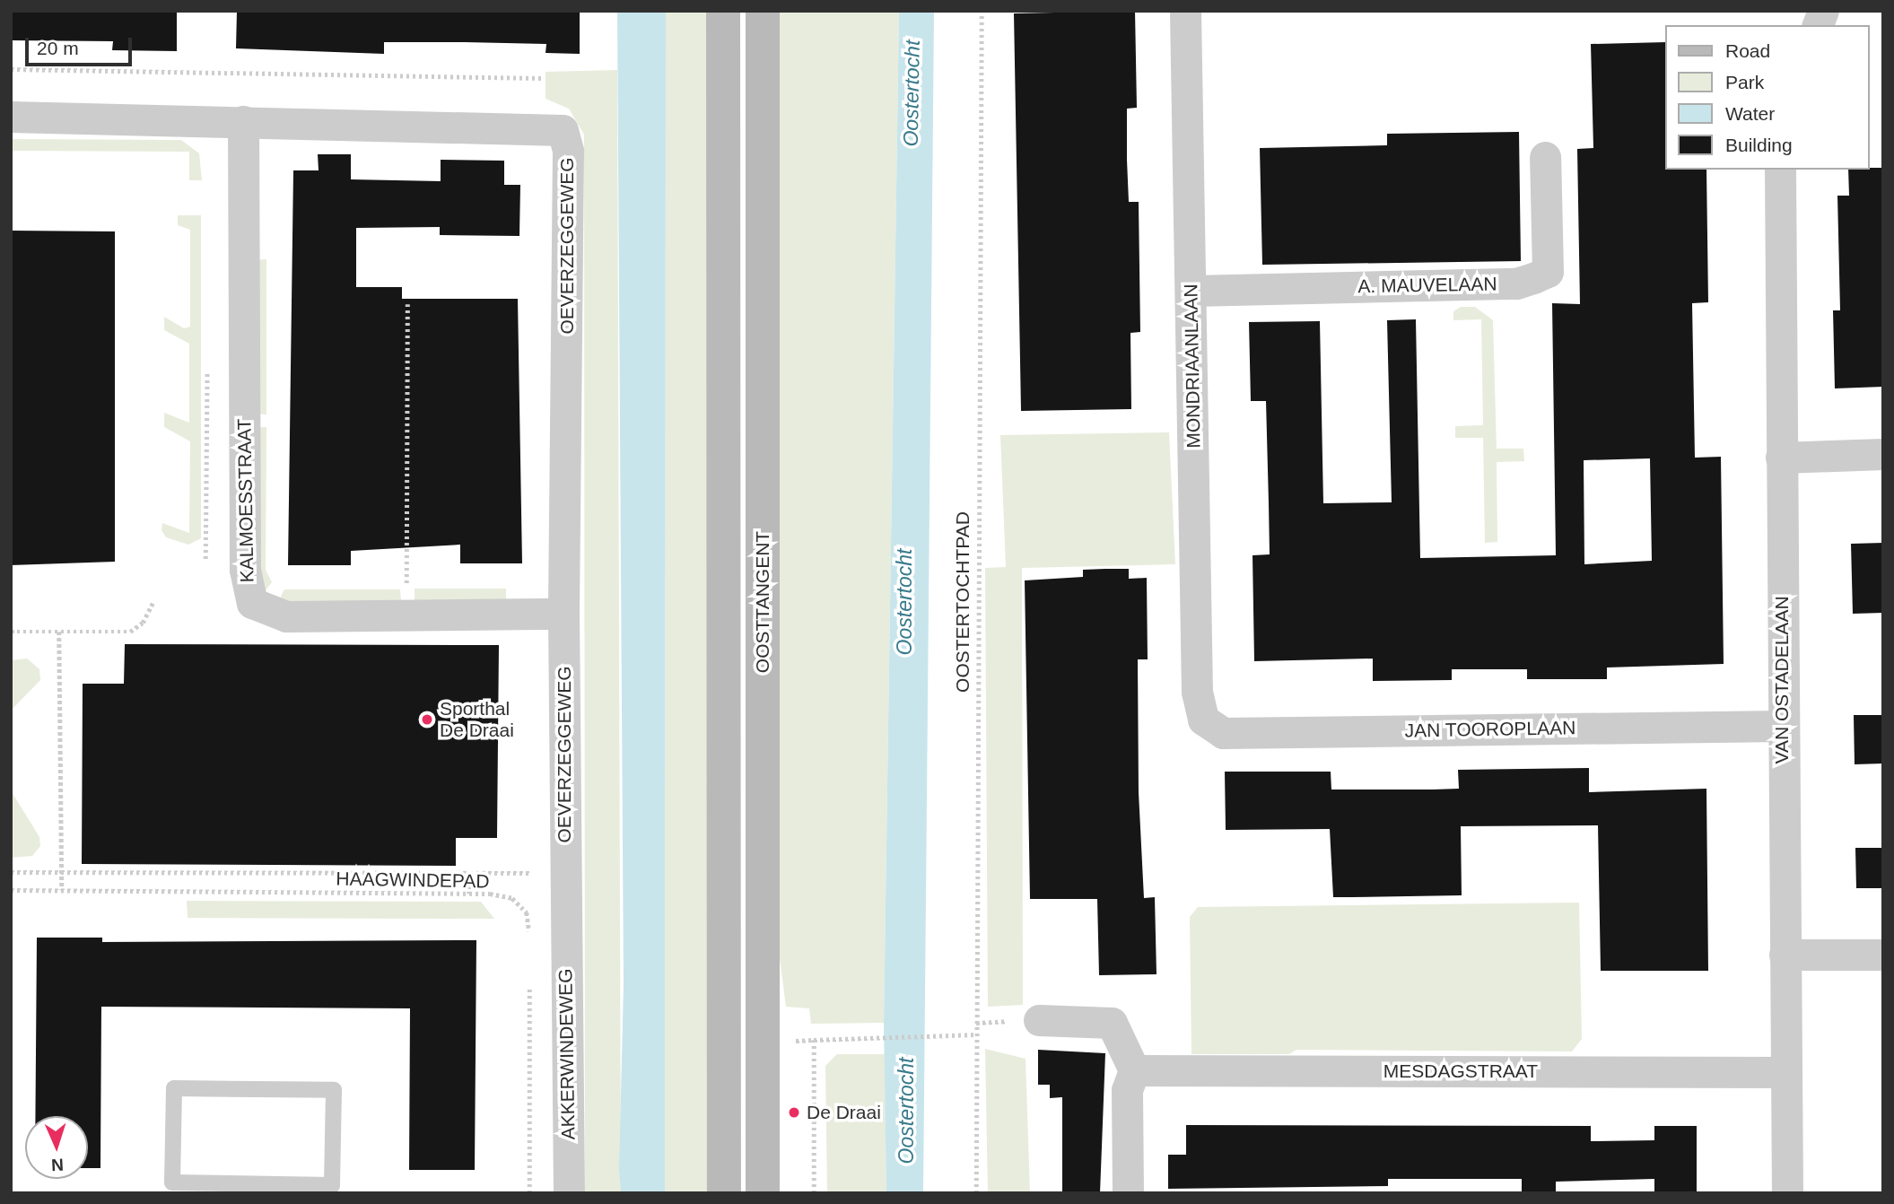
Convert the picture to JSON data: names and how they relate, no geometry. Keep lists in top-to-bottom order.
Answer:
{
  "streets": {
    "main road": ["OOSTTANGENT"],
    "street": [
      "OEVERZEGGEWEG",
      "A. MAUVELAAN",
      "MONDRIAANLAAN",
      "KALMOESSTRAAT",
      "VAN OSTADELAAN",
      "JAN TOOROPLAAN",
      "AKKERWINDEWEG",
      "MESDAGSTRAAT"
    ],
    "path": ["OOSTERTOCHTPAD", "HAAGWINDEPAD"]
  },
  "crossings": [
    ["OEVERZEGGEWEG", "KALMOESSTRAAT"],
    ["OEVERZEGGEWEG", "AKKERWINDEWEG"],
    ["A. MAUVELAAN", "MONDRIAANLAAN"],
    ["MONDRIAANLAAN", "JAN TOOROPLAAN"],
    ["VAN OSTADELAAN", "JAN TOOROPLAAN"],
    ["VAN OSTADELAAN", "MESDAGSTRAAT"]
  ],
  "water": ["Oostertocht"],
  "places": ["Sporthal De Draai", "De Draai"],
  "legend": [
    "Road",
    "Park",
    "Water",
    "Building"
  ],
  "scale_bar": "20 m",
  "north": "bottom"
}
